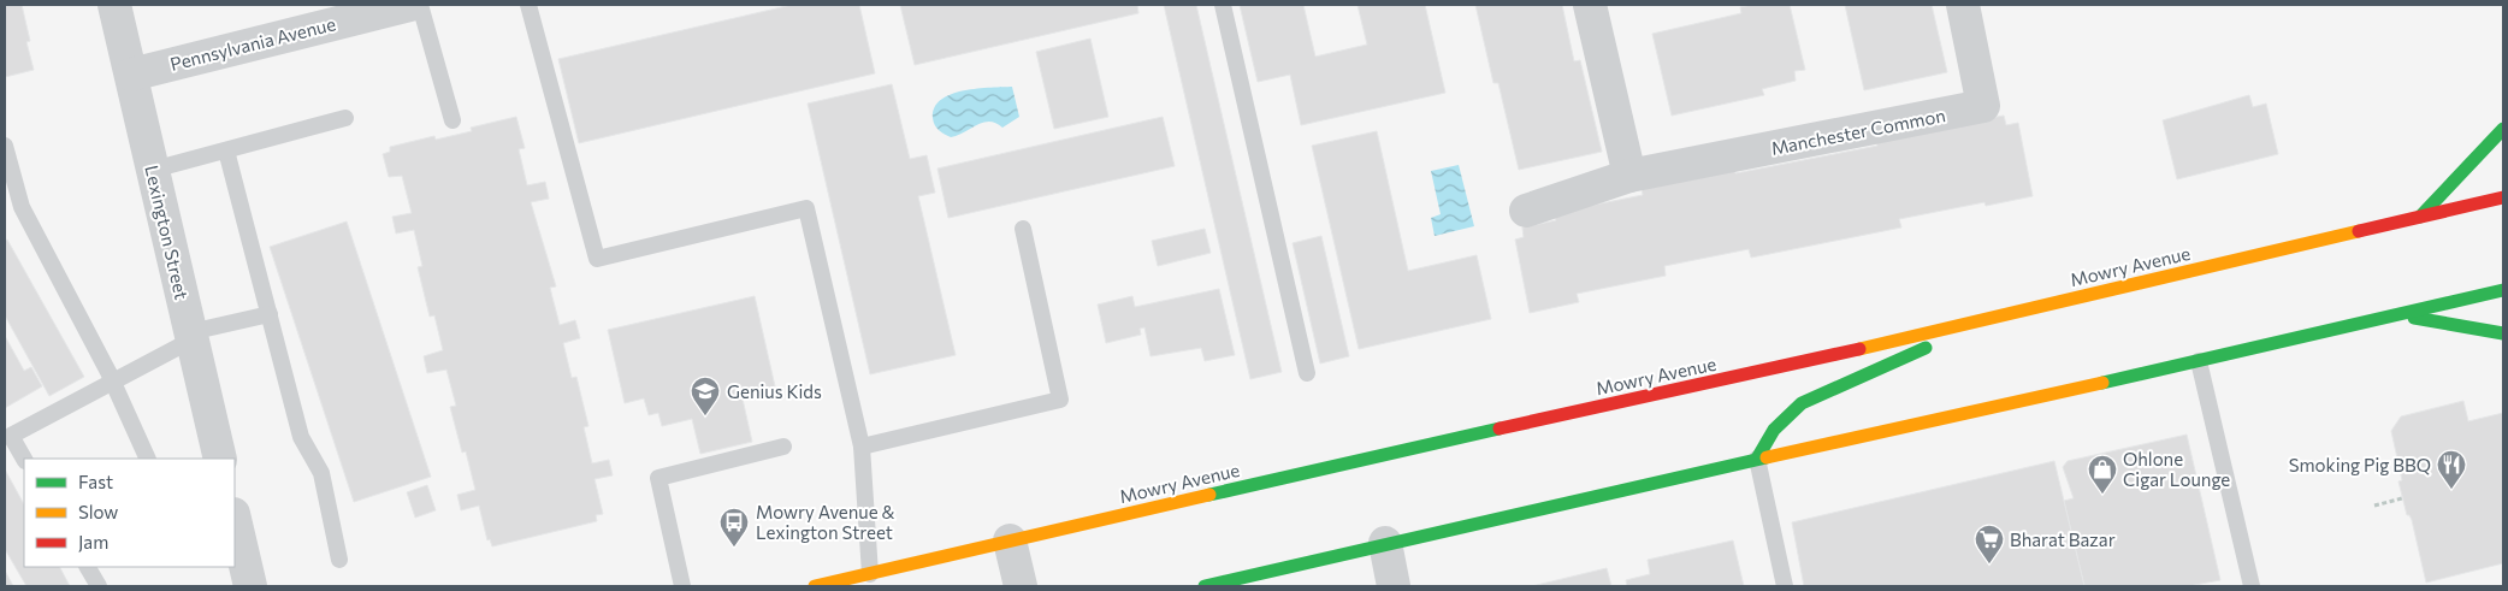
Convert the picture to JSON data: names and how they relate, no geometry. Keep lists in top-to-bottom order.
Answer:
{
  "streets": {
    "main road": ["Mowry Avenue"],
    "street": ["Pennsylvania Avenue", "Manchester Common", "Lexington Street"]
  },
  "crossings": [
    ["Pennsylvania Avenue", "Lexington Street"]
  ],
  "places": {
    "school or university": ["Genius Kids"],
    "restaurant": ["Smoking Pig BBQ"],
    "shop": ["Ohlone Cigar Lounge"],
    "bus stop": ["Mowry Avenue & Lexington Street"],
    "supermarket": ["Bharat Bazar"]
  },
  "legend": ["Fast", "Slow", "Jam"]
}
